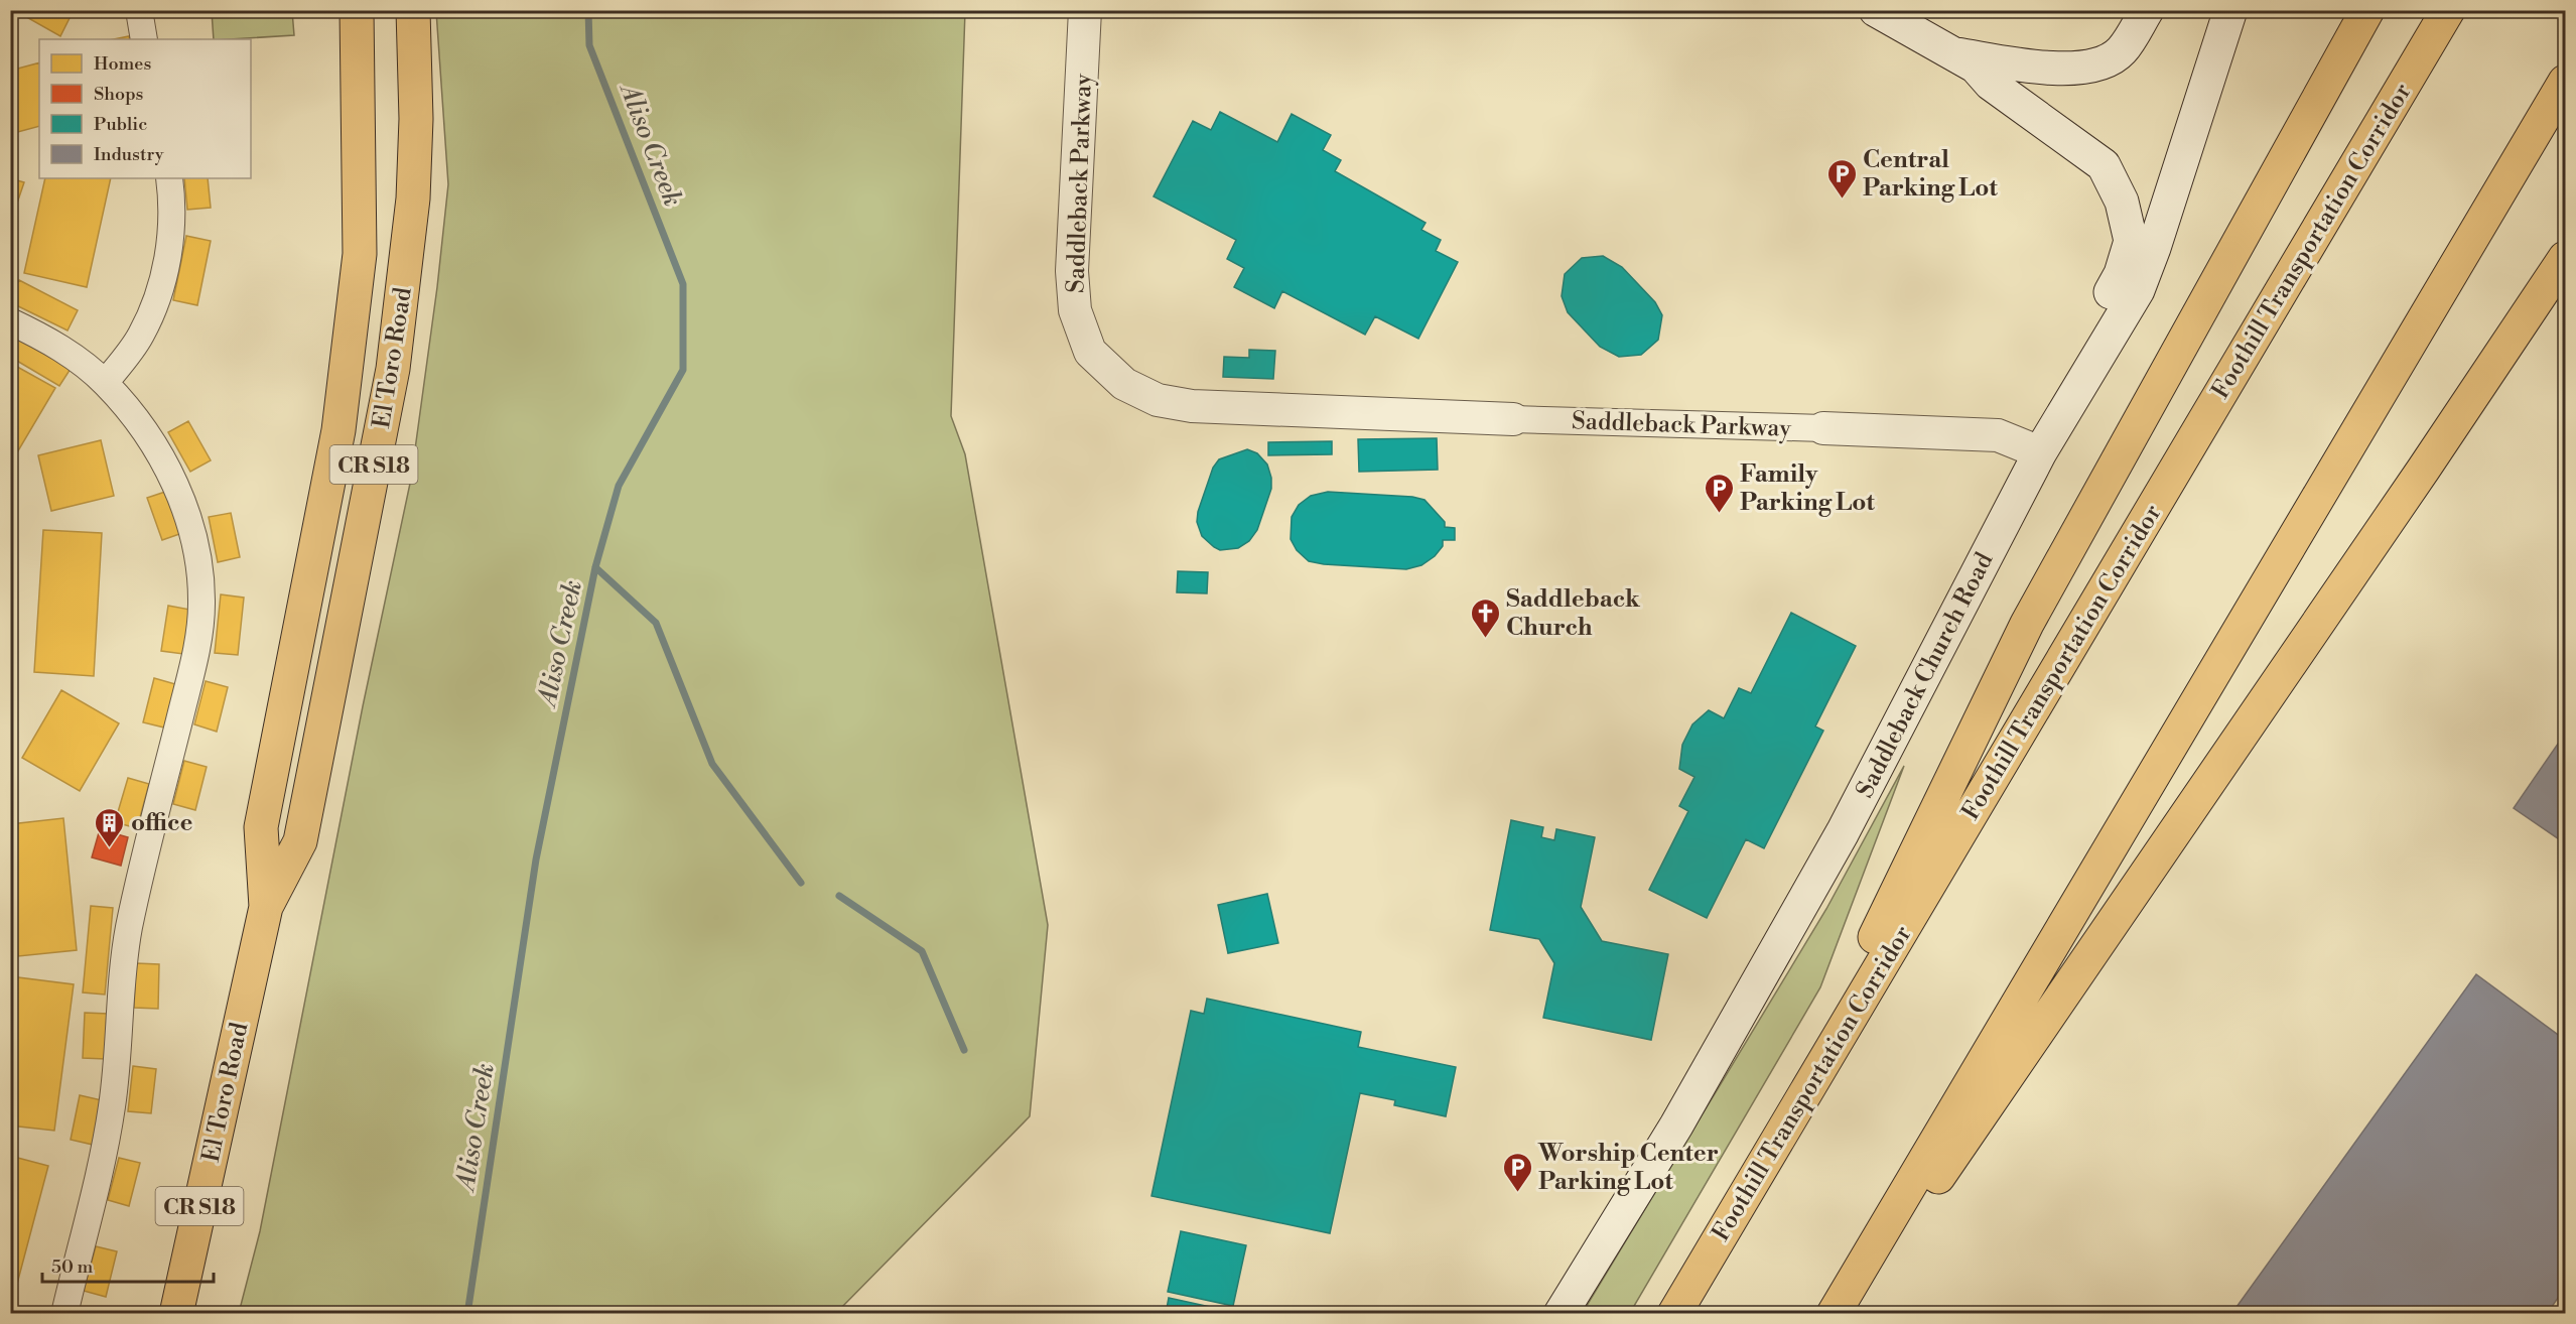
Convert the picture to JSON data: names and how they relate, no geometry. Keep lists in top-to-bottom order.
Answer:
{
  "streets": {
    "main road": [
      "Foothill Transportation Corridor",
      "El Toro Road",
      "CR S18",
      "Saddleback Church Road"
    ],
    "street": ["Saddleback Parkway"]
  },
  "crossings": [
    ["Saddleback Parkway", "Saddleback Church Road"]
  ],
  "water": ["Aliso Creek"],
  "places": {
    "parking": ["Central Parking Lot", "Family Parking Lot", "Worship Center Parking Lot"],
    "church": ["Saddleback Church"],
    "building": ["office"]
  },
  "legend": [
    "Homes",
    "Shops",
    "Public",
    "Industry"
  ],
  "scale_bar": "50 m"
}
